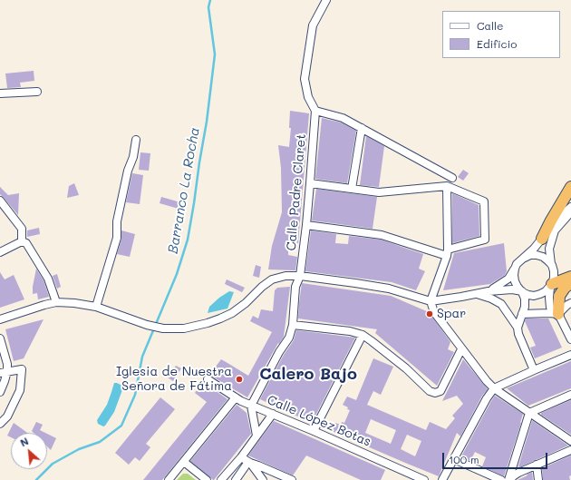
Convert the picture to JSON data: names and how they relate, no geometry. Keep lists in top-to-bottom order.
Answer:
{
  "streets": {
    "street": ["Calle Padre Claret", "Calle López Botas"]
  },
  "crossings": [
    ["Calle Padre Claret", "Calle López Botas"]
  ],
  "districts": ["Calero Bajo"],
  "water": ["Barranco La Rocha"],
  "places": ["Spar", "Iglesia de Nuestra Señora de Fátima"],
  "legend": ["Calle", "Edificio"],
  "scale_bar": "100 m",
  "north": "top left"
}
